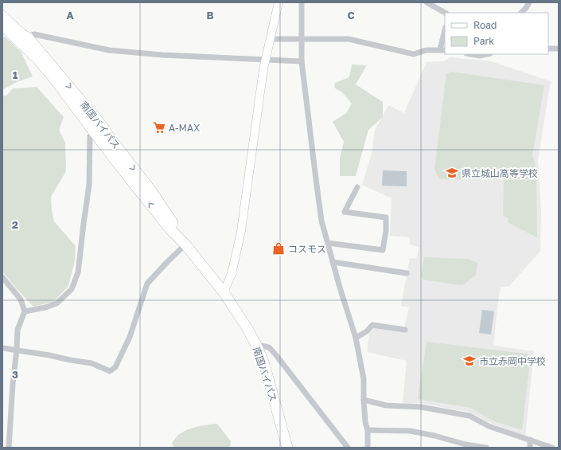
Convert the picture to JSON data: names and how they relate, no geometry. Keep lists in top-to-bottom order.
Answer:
{
  "streets": {
    "highway": ["南国バイパス"]
  },
  "places": {
    "supermarket": ["A-MAX"],
    "school or university": ["県立城山高等学校", "市立赤岡中学校"],
    "shop": ["コスモス"]
  },
  "legend": ["Road", "Park"],
  "grid": {
    "columns": ["A", "B", "C"],
    "rows": ["1", "2", "3"]
  }
}
